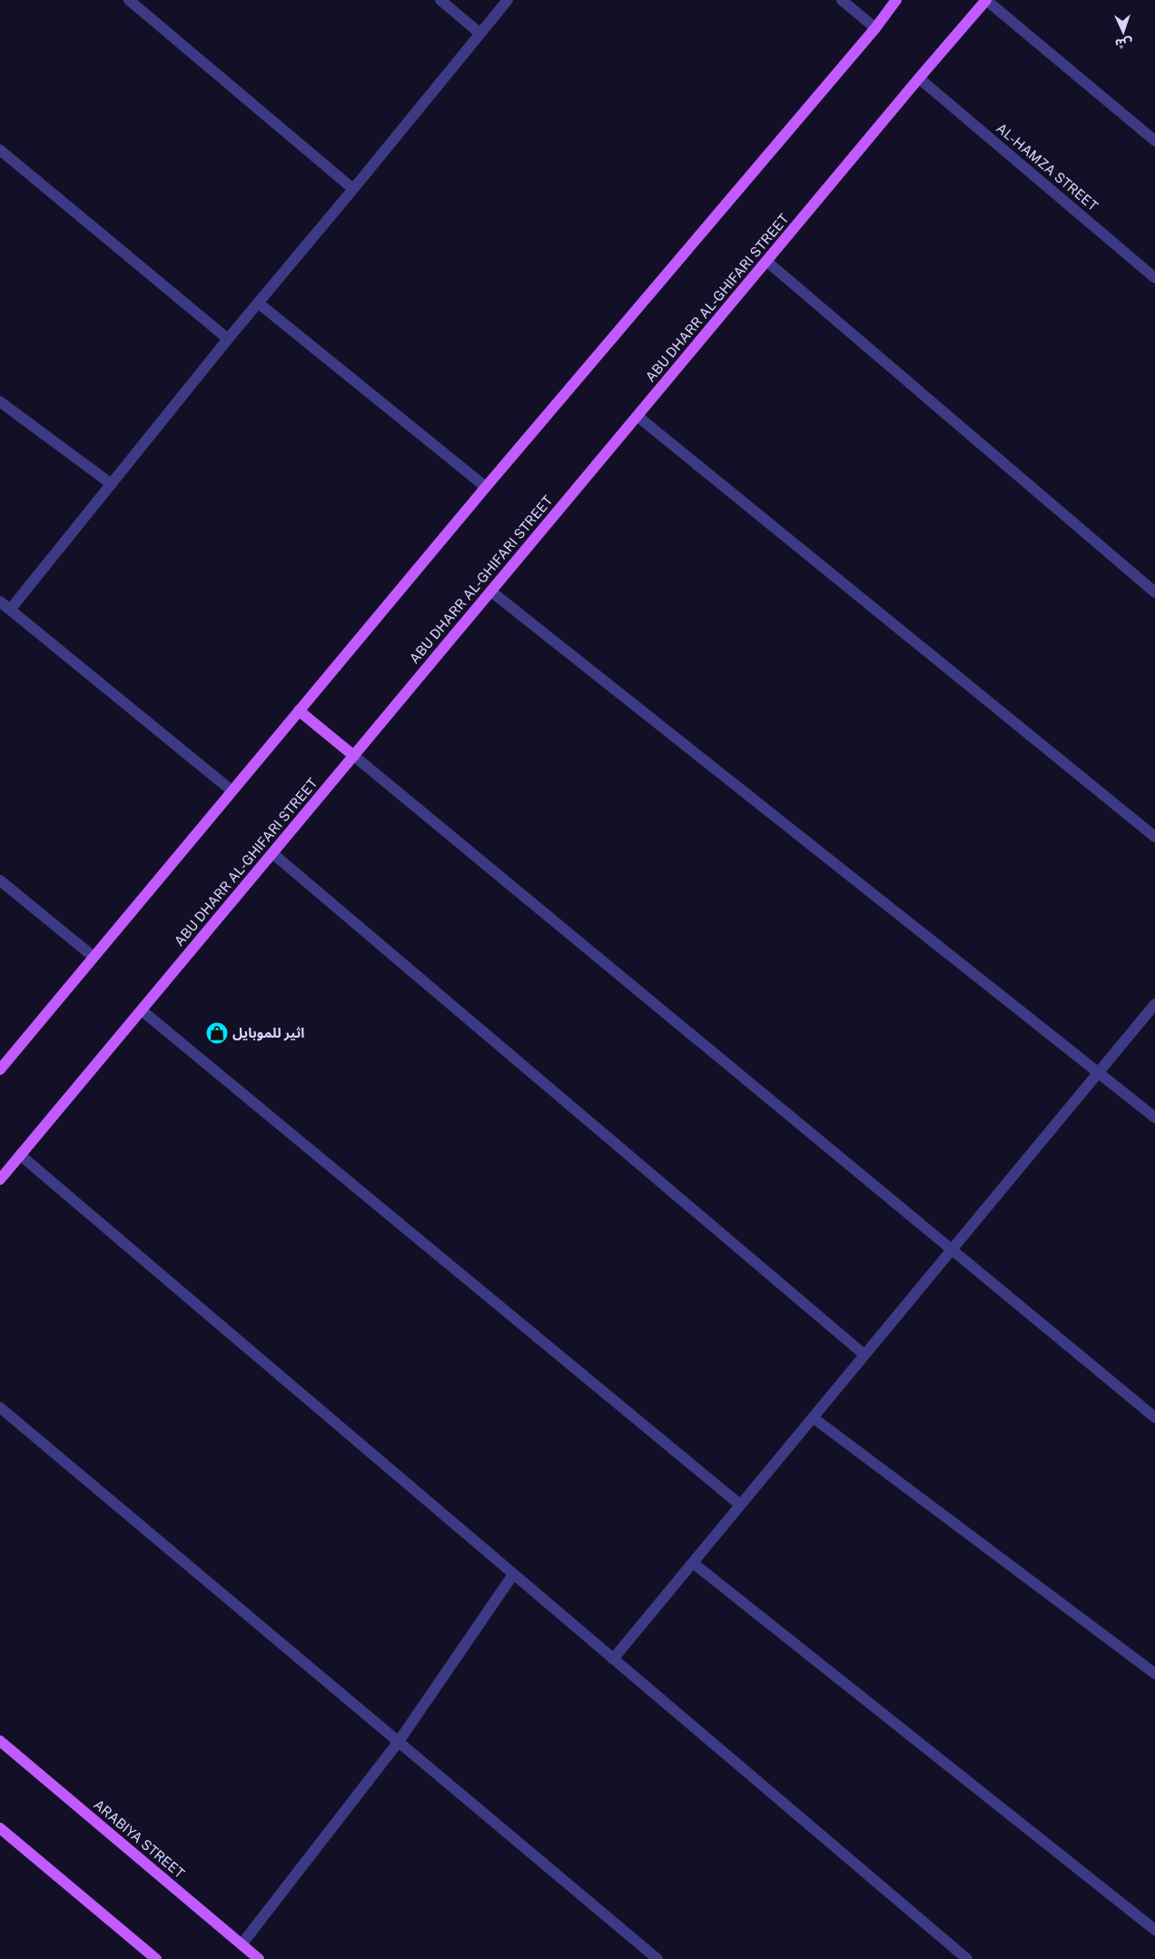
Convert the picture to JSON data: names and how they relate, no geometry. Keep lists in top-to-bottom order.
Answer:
{
  "streets": {
    "main road": ["ABU DHARR AL-GHIFARI STREET", "ARABIYA STREET"],
    "street": ["AL-HAMZA STREET"]
  },
  "crossings": [
    ["AL-HAMZA STREET", "ABU DHARR AL-GHIFARI STREET"]
  ],
  "places": {
    "shop": ["اثير للموبايل"]
  },
  "north": "bottom"
}
